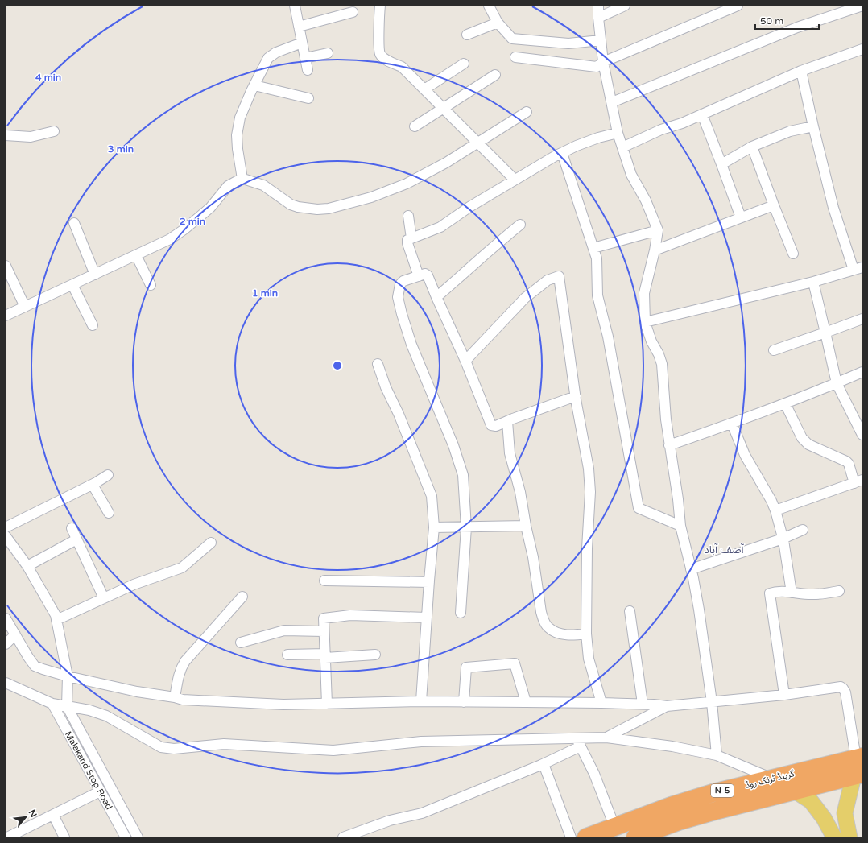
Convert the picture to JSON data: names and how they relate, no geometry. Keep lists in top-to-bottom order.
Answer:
{
  "streets": {
    "highway": ["گرینڈ ٹرنک روڈ", "N-5"],
    "street": ["Malakand Stop Road"]
  },
  "districts": ["آصف آباد"],
  "scale_bar": "50 m",
  "north": "top right",
  "rings": [
    "4 min",
    "3 min",
    "2 min",
    "1 min"
  ]
}
